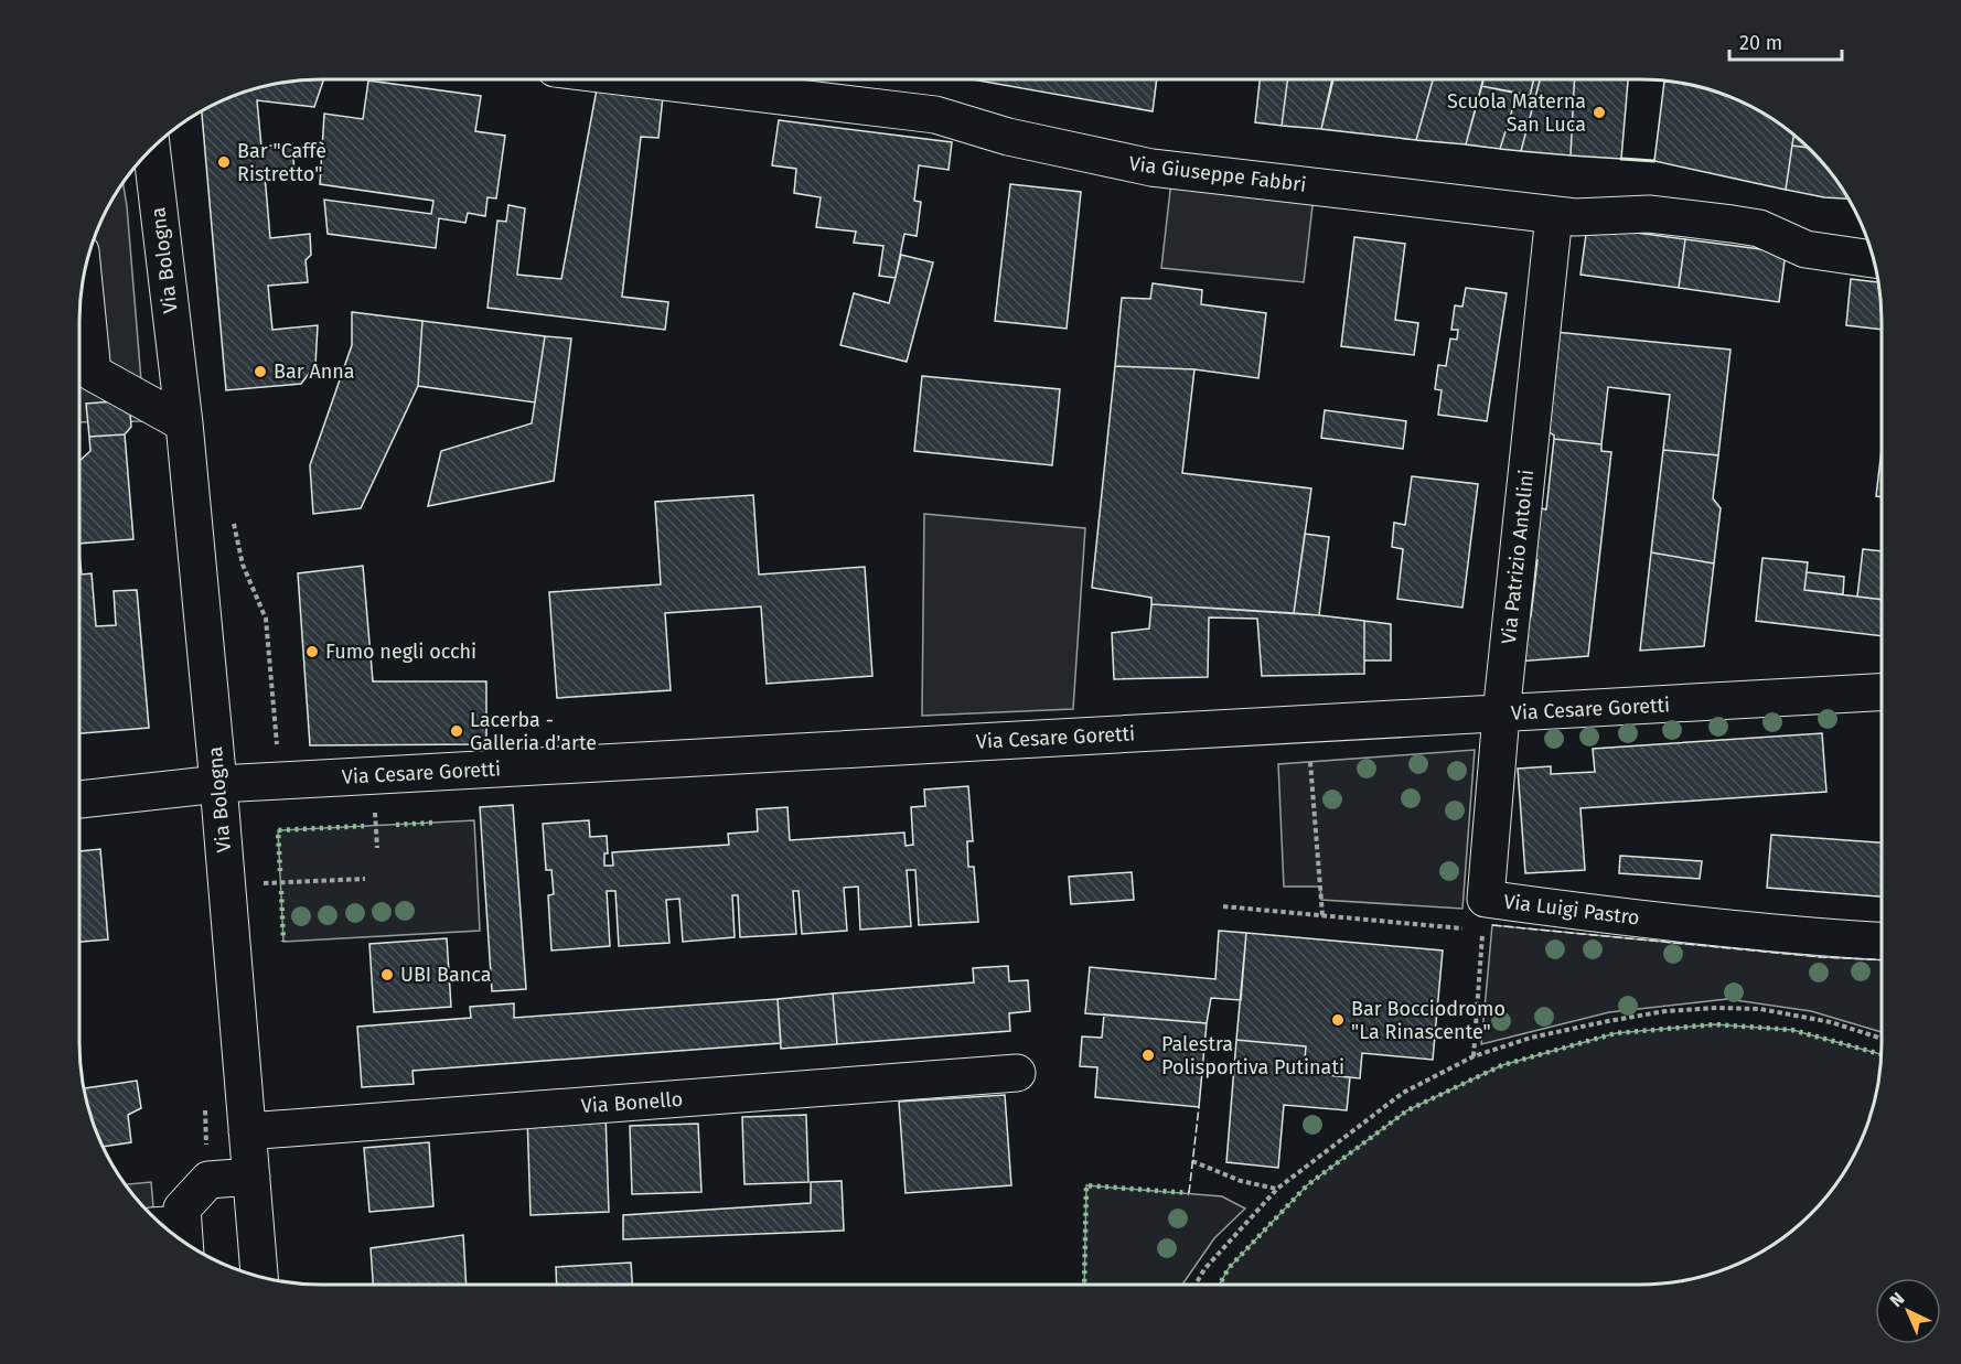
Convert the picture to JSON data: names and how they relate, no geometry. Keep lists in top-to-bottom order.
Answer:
{
  "streets": {
    "street": [
      "Via Giuseppe Fabbri",
      "Via Bologna",
      "Via Patrizio Antolini",
      "Via Cesare Goretti",
      "Via Luigi Pastro",
      "Via Bonello"
    ]
  },
  "crossings": [
    ["Via Giuseppe Fabbri", "Via Patrizio Antolini"],
    ["Via Bologna", "Via Cesare Goretti"],
    ["Via Bologna", "Via Bonello"],
    ["Via Patrizio Antolini", "Via Cesare Goretti"],
    ["Via Patrizio Antolini", "Via Luigi Pastro"]
  ],
  "places": [
    "Scuola Materna San Luca",
    "Bar \"Caffè Ristretto\"",
    "Bar Anna",
    "Fumo negli occhi",
    "Lacerba - Galleria d'arte",
    "UBI Banca",
    "Bar Bocciodromo \"La Rinascente\"",
    "Palestra Polisportiva Putinati"
  ],
  "scale_bar": "20 m",
  "north": "top left"
}
